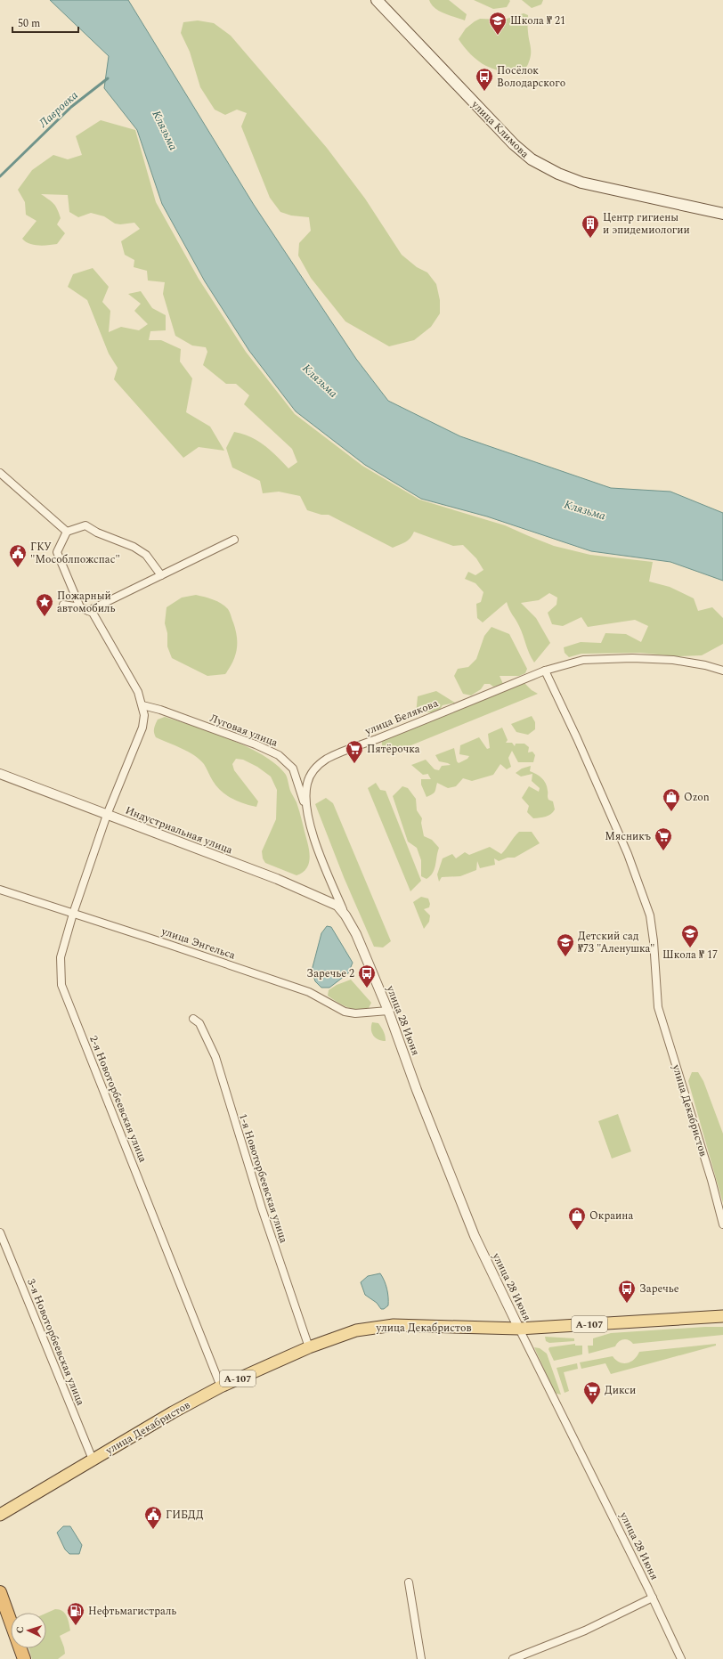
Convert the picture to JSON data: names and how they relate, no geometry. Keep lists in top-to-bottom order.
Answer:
{
  "streets": {
    "main road": ["улица Климова", "улица Декабристов", "А-107"],
    "street": [
      "улица Белякова",
      "Луговая улица",
      "Индустриальная улица",
      "улица Энгельса",
      "улица 28 Июня",
      "2-я Новоторбеевская улица",
      "1-я Новоторбеевская улица",
      "3-я Новоторбеевская улица"
    ]
  },
  "crossings": [
    ["улица Белякова", "Луговая улица"],
    ["улица Белякова", "Индустриальная улица"],
    ["улица Белякова", "улица 28 Июня"],
    ["улица Белякова", "улица Декабристов"],
    ["Индустриальная улица", "улица 28 Июня"],
    ["Индустриальная улица", "2-я Новоторбеевская улица"],
    ["улица Энгельса", "улица 28 Июня"],
    ["улица Энгельса", "2-я Новоторбеевская улица"],
    ["улица 28 Июня", "улица Декабристов"],
    ["2-я Новоторбеевская улица", "улица Декабристов"],
    ["улица Декабристов", "1-я Новоторбеевская улица"],
    ["улица Декабристов", "3-я Новоторбеевская улица"]
  ],
  "water": ["Лавровка", "Клязьма"],
  "places": {
    "school or university": ["Школа № 21", "Школа № 17", "Детский сад №73 \"Аленушка\""],
    "bus stop": ["Посёлок Володарского", "Заречье 2", "Заречье"],
    "building": ["Центр гигиены и эпидемиологии"],
    "public building": ["ГКУ \"Мособлпожспас\"", "ГИБДД"],
    "place": ["Пожарный автомобиль"],
    "supermarket": ["Пятёрочка", "Мясникъ", "Дикси"],
    "shop": ["Ozon", "Окраина"],
    "fuel station": ["Нефтьмагистраль"]
  },
  "scale_bar": "50 m",
  "north": "left"
}
